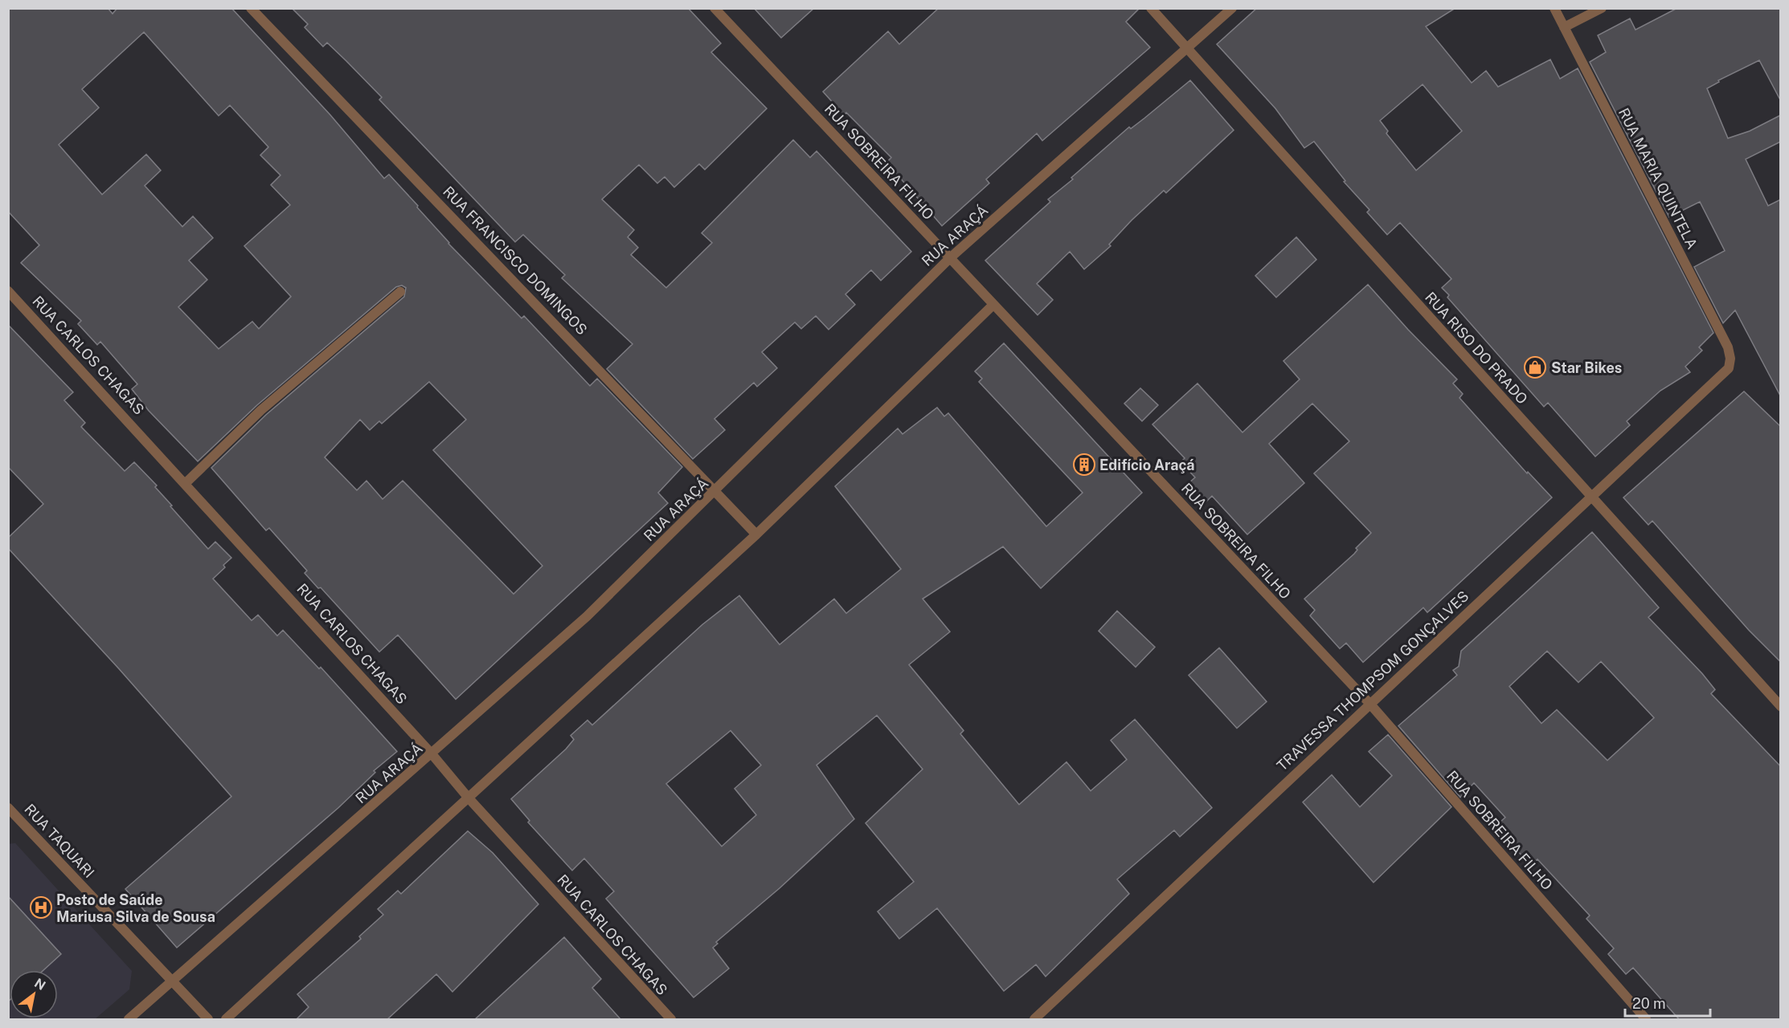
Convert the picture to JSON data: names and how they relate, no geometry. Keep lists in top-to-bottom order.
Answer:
{
  "streets": {
    "street": [
      "RUA SOBREIRA FILHO",
      "RUA MARIA QUINTELA",
      "RUA ARAÇÁ",
      "RUA FRANCISCO DOMINGOS",
      "RUA RISO DO PRADO",
      "RUA CARLOS CHAGAS",
      "TRAVESSA THOMPSOM GONÇALVES",
      "RUA TAQUARI"
    ]
  },
  "crossings": [
    ["RUA SOBREIRA FILHO", "RUA ARAÇÁ"],
    ["RUA SOBREIRA FILHO", "TRAVESSA THOMPSOM GONÇALVES"],
    ["RUA MARIA QUINTELA", "TRAVESSA THOMPSOM GONÇALVES"],
    ["RUA ARAÇÁ", "RUA FRANCISCO DOMINGOS"],
    ["RUA ARAÇÁ", "RUA RISO DO PRADO"],
    ["RUA ARAÇÁ", "RUA CARLOS CHAGAS"],
    ["RUA ARAÇÁ", "RUA TAQUARI"],
    ["RUA RISO DO PRADO", "TRAVESSA THOMPSOM GONÇALVES"]
  ],
  "places": {
    "shop": ["Star Bikes"],
    "building": ["Edifício Araçá"],
    "hospital": ["Posto de Saúde Mariusa Silva de Sousa"]
  },
  "scale_bar": "20 m",
  "north": "top right"
}
